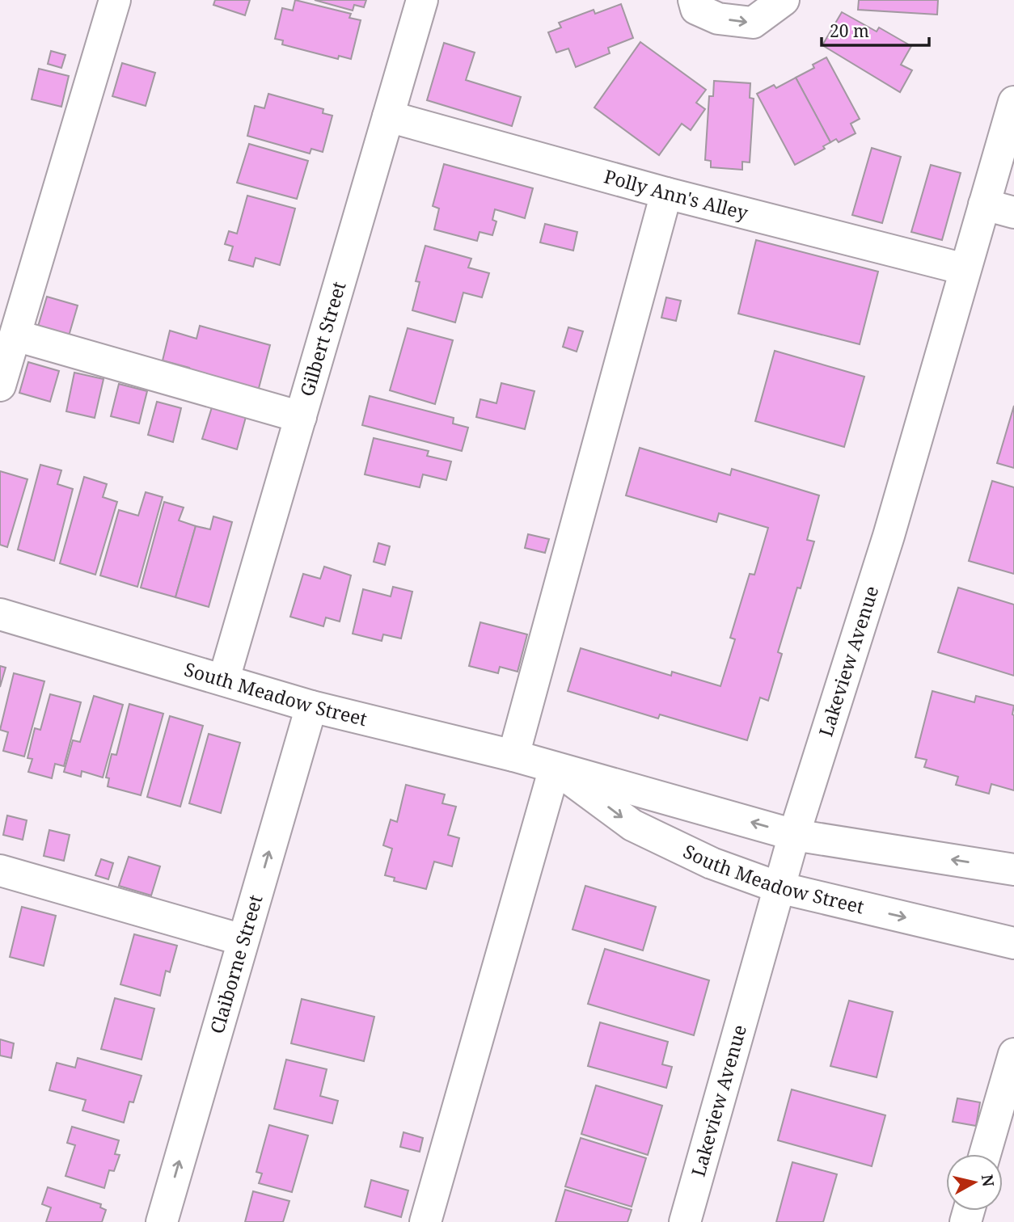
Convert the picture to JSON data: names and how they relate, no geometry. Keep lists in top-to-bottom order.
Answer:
{
  "streets": {
    "street": [
      "Polly Ann's Alley",
      "Gilbert Street",
      "Lakeview Avenue",
      "South Meadow Street",
      "Claiborne Street"
    ]
  },
  "crossings": [
    ["Polly Ann's Alley", "Gilbert Street"],
    ["Polly Ann's Alley", "Lakeview Avenue"],
    ["Gilbert Street", "South Meadow Street"],
    ["Lakeview Avenue", "South Meadow Street"],
    ["South Meadow Street", "Claiborne Street"]
  ],
  "scale_bar": "20 m",
  "north": "right"
}
